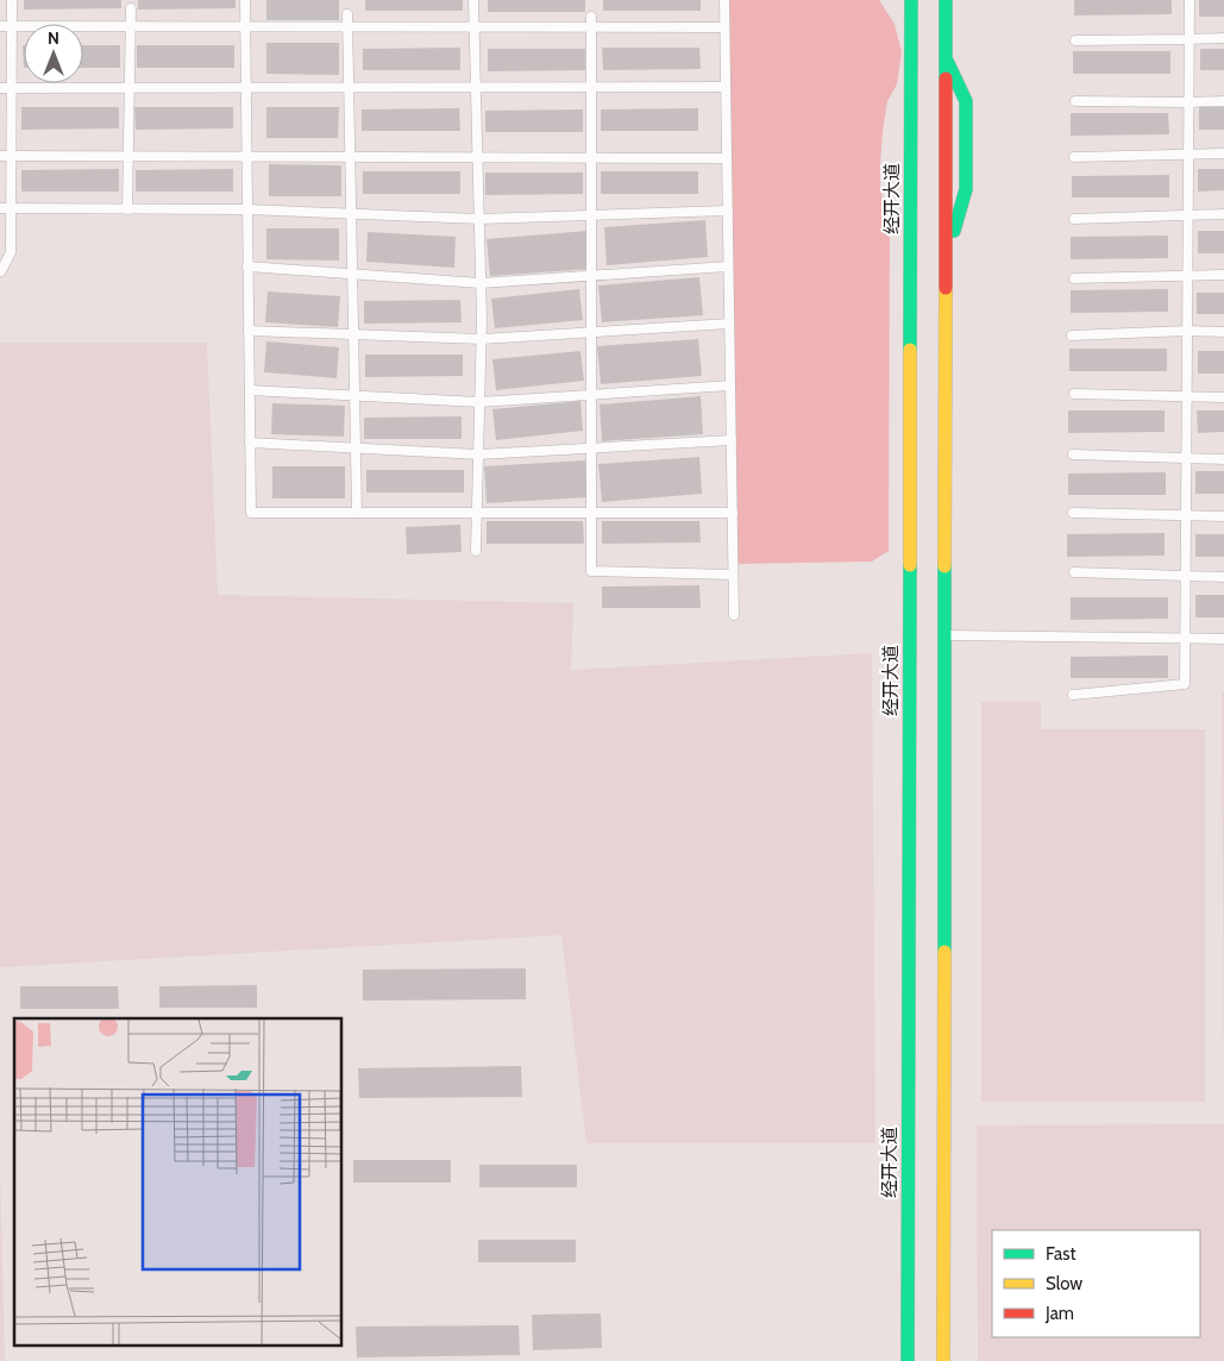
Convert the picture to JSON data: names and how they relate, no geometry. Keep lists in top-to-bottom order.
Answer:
{
  "streets": {
    "main road": ["经开大道"]
  },
  "legend": ["Fast", "Slow", "Jam"],
  "north": "top"
}
